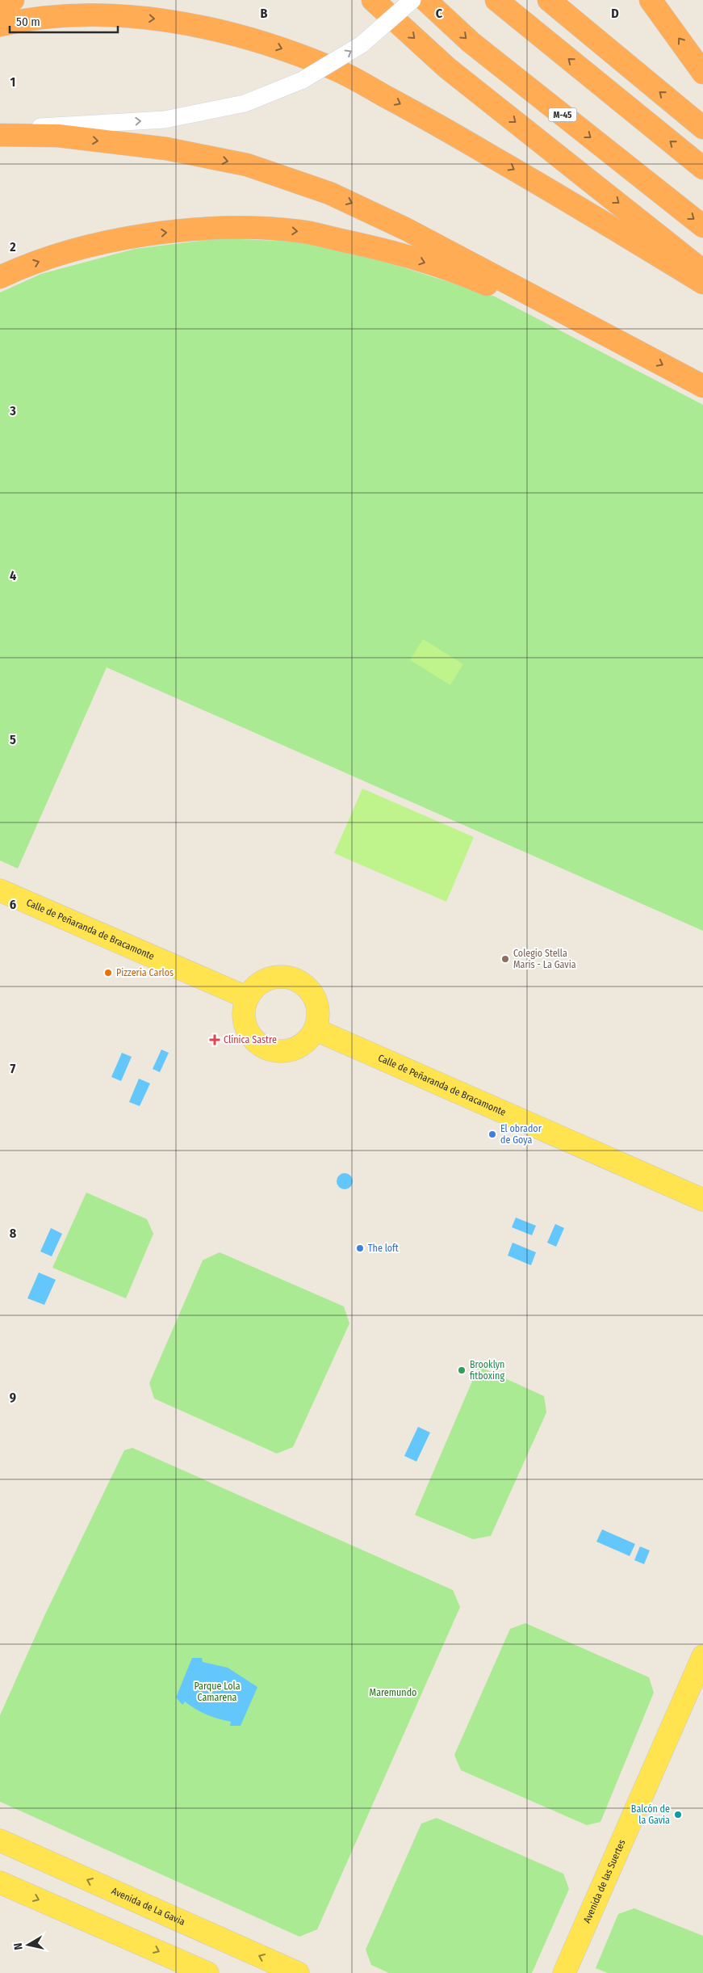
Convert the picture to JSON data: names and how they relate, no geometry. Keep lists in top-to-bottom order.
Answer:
{
  "streets": {
    "highway": ["M-45"],
    "main road": ["Calle de Peñaranda de Bracamonte", "Avenida de las Suertes", "Avenida de La Gavia"]
  },
  "parks": ["Parque Lola Camarena", "Maremundo"],
  "places": {
    "other": [
      "Colegio Stella Maris - La Gavia",
      "Pizzería Carlos",
      "El obrador de Goya",
      "The loft",
      "Brooklyn fitboxing",
      "Balcón de la Gavia"
    ],
    "health": ["Clínica Sastre"]
  },
  "scale_bar": "50 m",
  "north": "left",
  "grid": {
    "columns": ["B", "C", "D"],
    "rows": [
      "1",
      "2",
      "3",
      "4",
      "5",
      "6",
      "7",
      "8",
      "9"
    ]
  }
}
